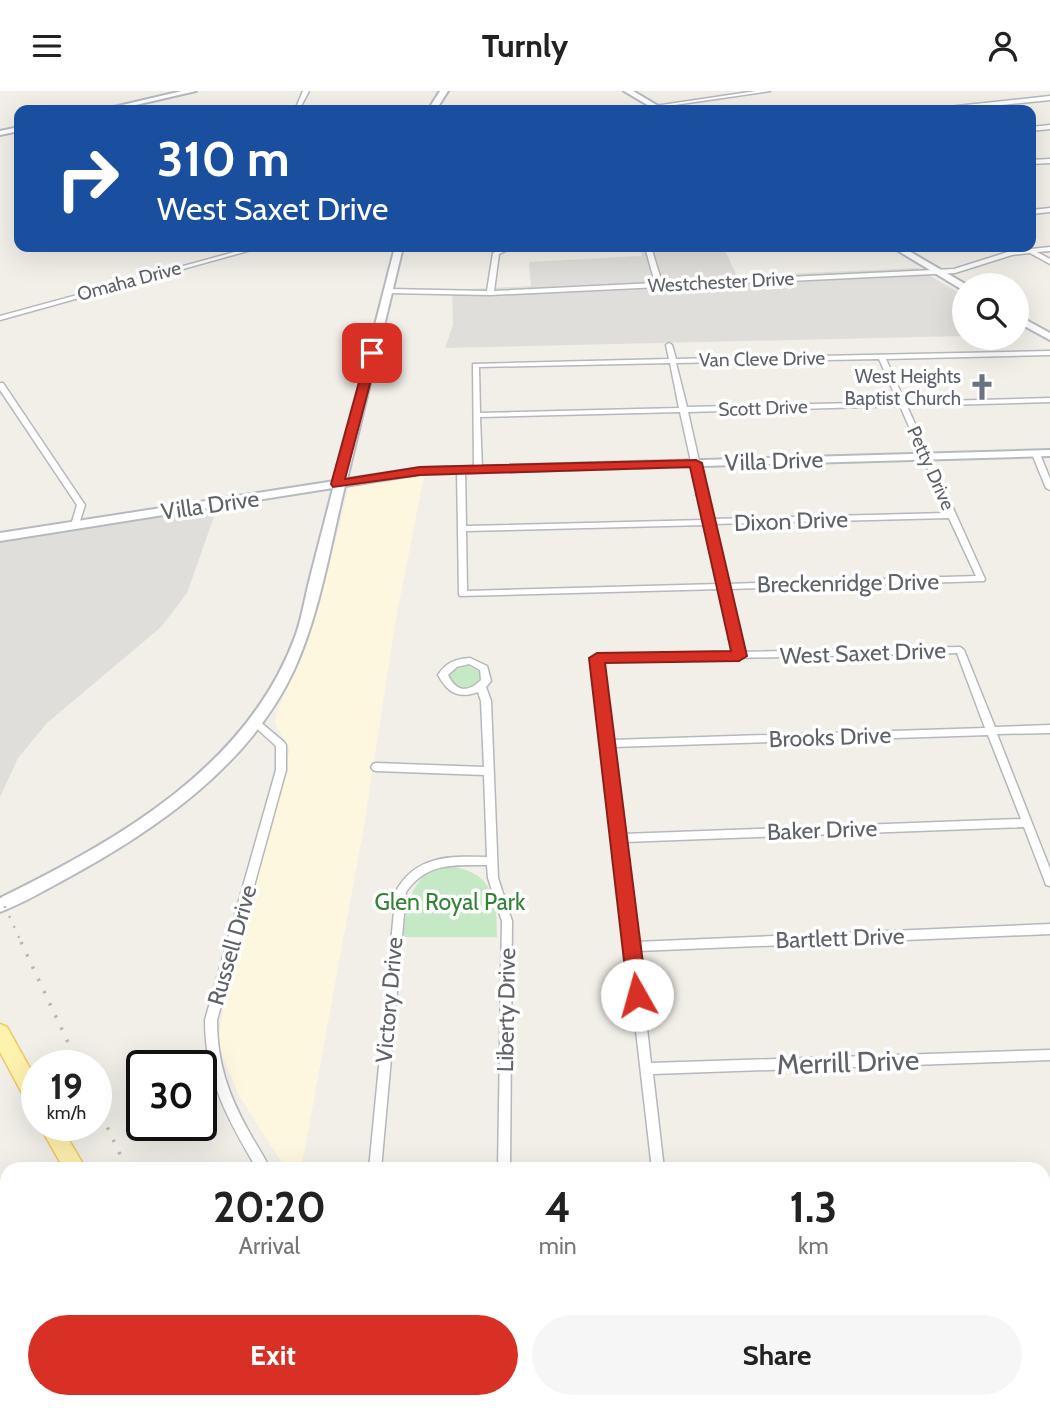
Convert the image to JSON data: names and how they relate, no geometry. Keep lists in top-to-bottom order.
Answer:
{
  "streets": {
    "main road": ["Villa Drive"],
    "street": [
      "Omaha Drive",
      "Westchester Drive",
      "Van Cleve Drive",
      "Scott Drive",
      "Petty Drive",
      "Dixon Drive",
      "Breckenridge Drive",
      "West Saxet Drive",
      "Brooks Drive",
      "Baker Drive",
      "Bartlett Drive",
      "Russell Drive",
      "Victory Drive",
      "Liberty Drive",
      "Merrill Drive"
    ]
  },
  "crossings": [
    ["Van Cleve Drive", "Scott Drive"],
    ["Van Cleve Drive", "Petty Drive"],
    ["Scott Drive", "Petty Drive"],
    ["Villa Drive", "Petty Drive"],
    ["Petty Drive", "Dixon Drive"],
    ["Petty Drive", "Breckenridge Drive"],
    ["Dixon Drive", "Breckenridge Drive"],
    ["West Saxet Drive", "Brooks Drive"],
    ["Victory Drive", "Liberty Drive"]
  ],
  "parks": ["Glen Royal Park"],
  "places": {
    "church": ["West Heights Baptist Church"]
  },
  "page": {
    "header": "Turnly",
    "turn": ["310 m", "West Saxet Drive"],
    "speed": "19 km/h",
    "limit": "30",
    "eta": [
      "20:20",
      "Arrival",
      "4",
      "min",
      "1.3",
      "km"
    ],
    "buttons": ["Exit", "Share"]
  }
}
